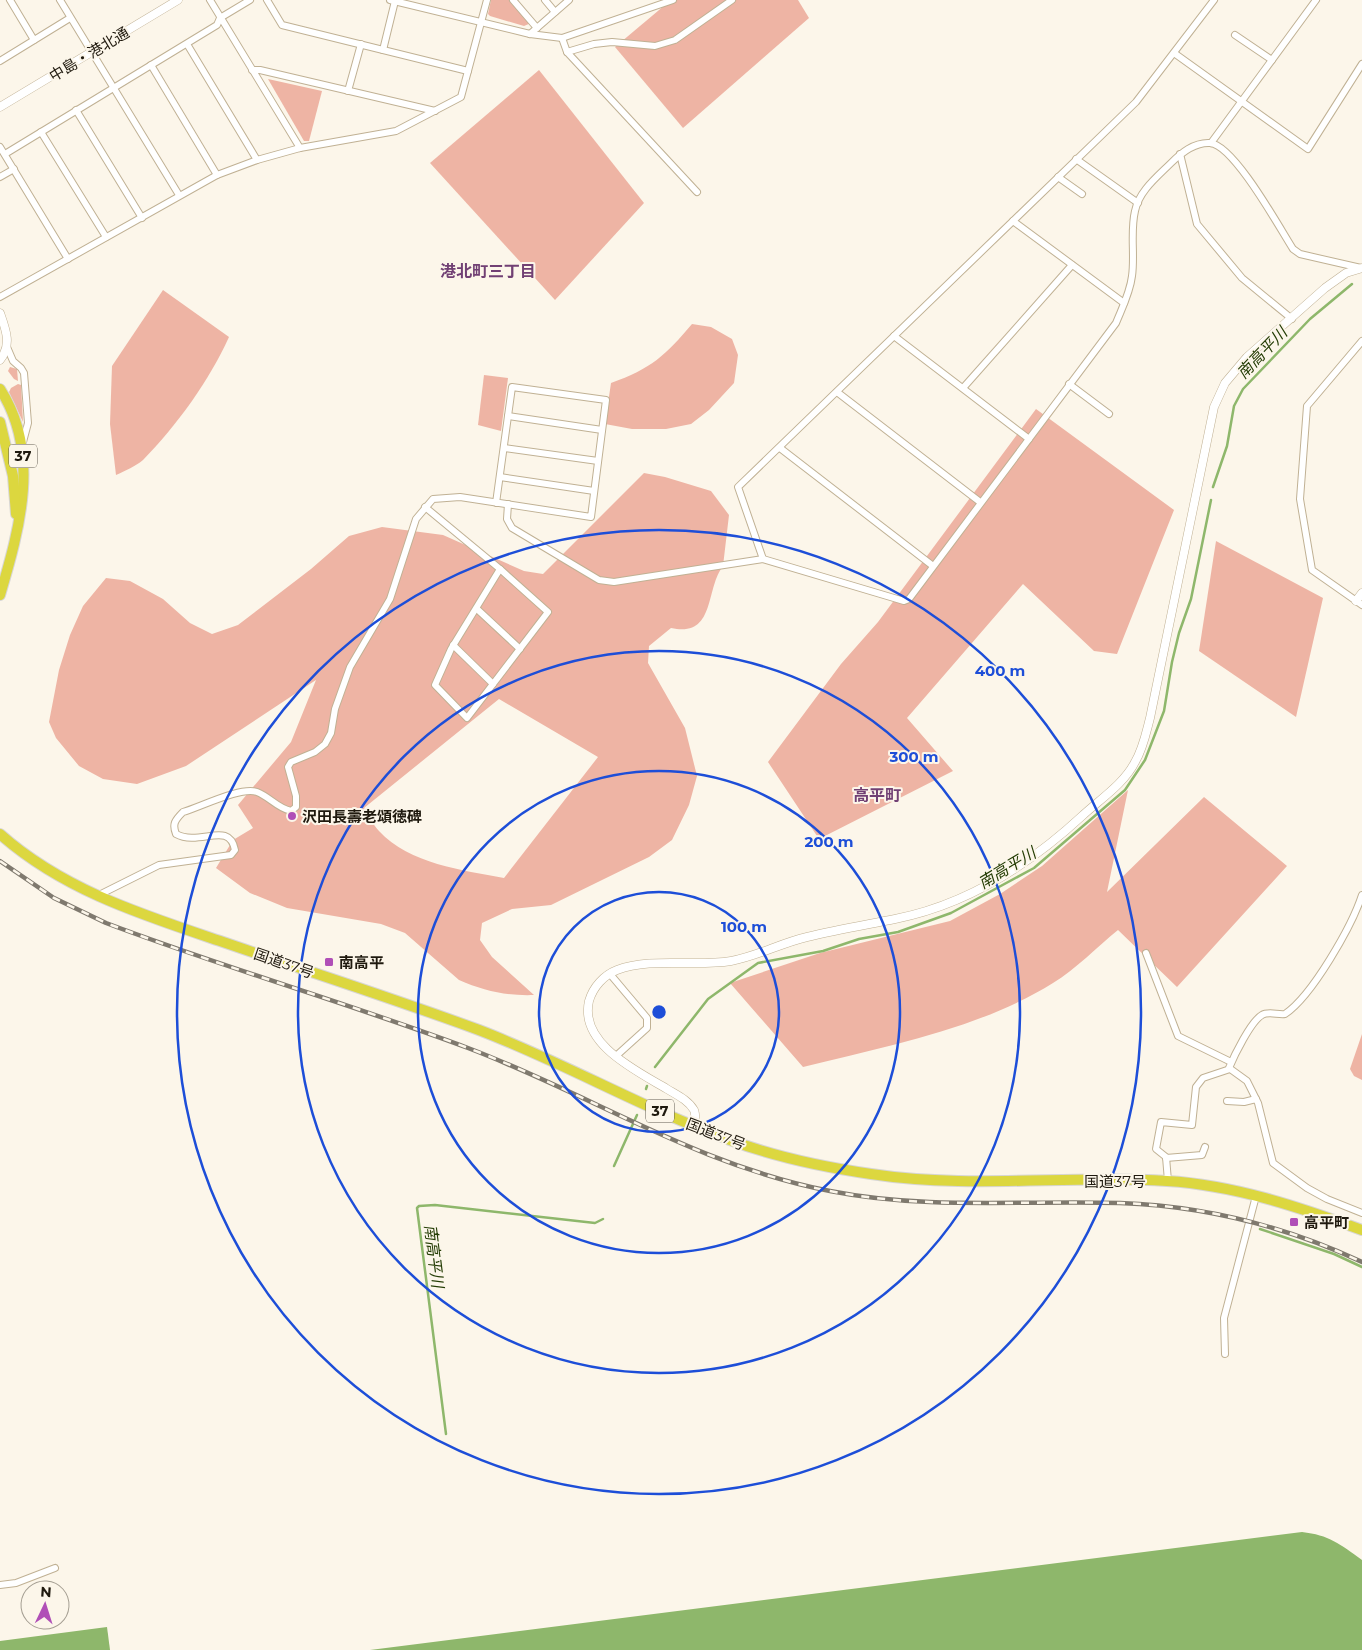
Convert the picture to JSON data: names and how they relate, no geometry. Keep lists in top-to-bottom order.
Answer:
{
  "streets": {
    "highway": ["37", "国道37号"],
    "street": ["中島・港北通"]
  },
  "districts": ["港北町三丁目", "高平町"],
  "water": ["南高平川"],
  "places": {
    "other": ["沢田長壽老頌徳碑"],
    "transit": ["南高平", "高平町"]
  },
  "north": "top",
  "rings": [
    "400 m",
    "300 m",
    "200 m",
    "100 m"
  ]
}
